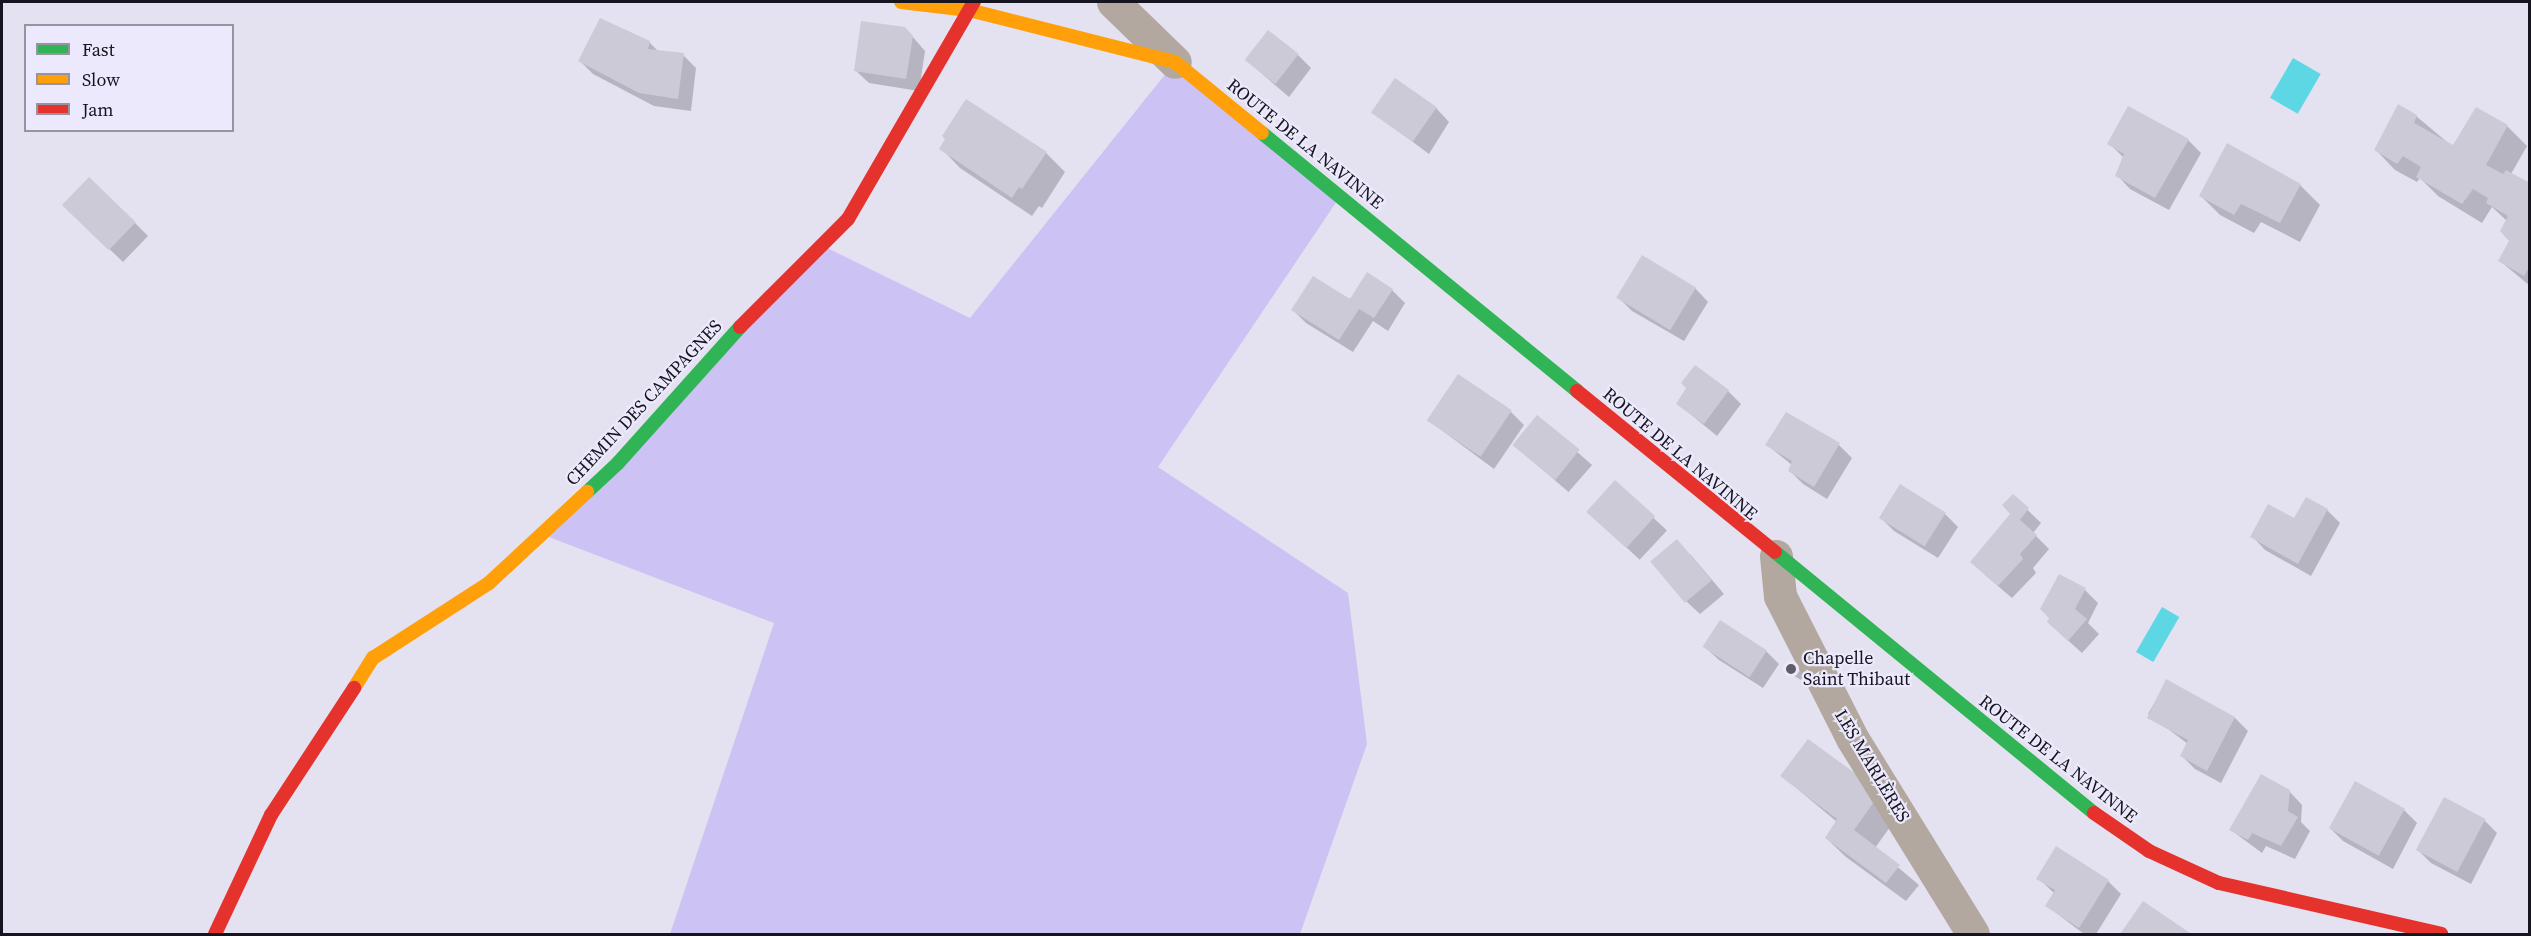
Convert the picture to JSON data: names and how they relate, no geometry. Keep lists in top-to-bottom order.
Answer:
{
  "streets": {
    "street": ["ROUTE DE LA NAVINNE", "CHEMIN DES CAMPAGNES", "LES MARLÈRES"]
  },
  "crossings": [
    ["ROUTE DE LA NAVINNE", "CHEMIN DES CAMPAGNES"],
    ["ROUTE DE LA NAVINNE", "LES MARLÈRES"]
  ],
  "places": ["Chapelle Saint Thibaut"],
  "legend": ["Fast", "Slow", "Jam"]
}
